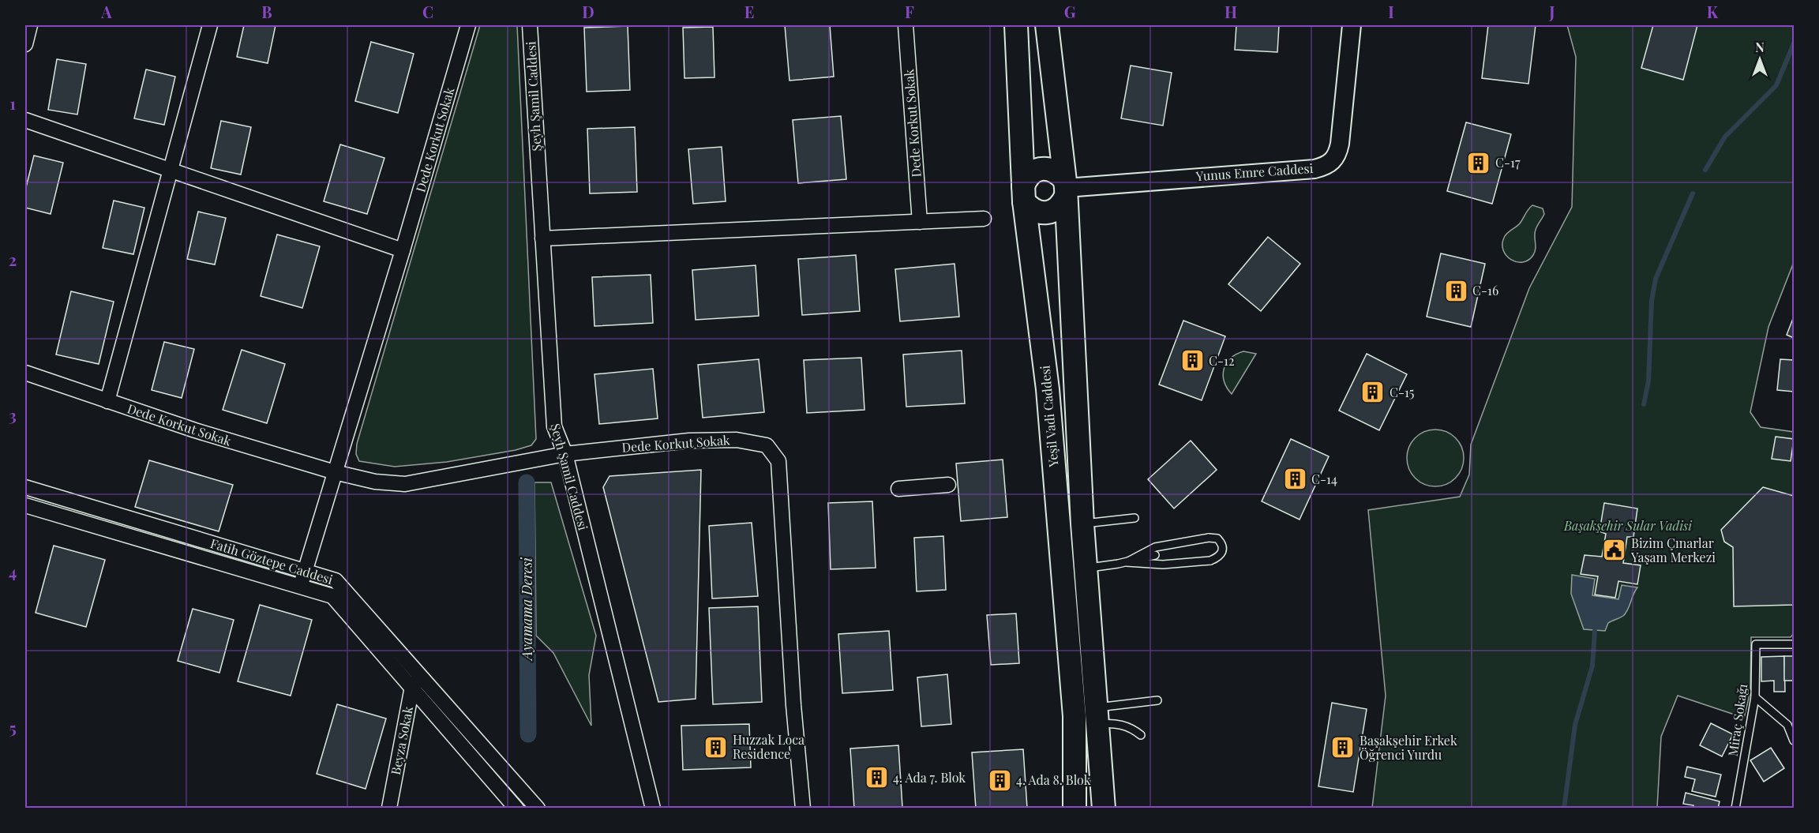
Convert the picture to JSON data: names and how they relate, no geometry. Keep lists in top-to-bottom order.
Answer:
{
  "streets": {
    "main road": ["Yeşil Vadi Caddesi"],
    "street": [
      "Şeyh Şamil Caddesi",
      "Dede Korkut Sokak",
      "Yunus Emre Caddesi",
      "Fatih Göztepe Caddesi",
      "Beyza Sokak"
    ],
    "lane": ["Miraç Sokağı"]
  },
  "crossings": [
    ["Şeyh Şamil Caddesi", "Dede Korkut Sokak"],
    ["Yunus Emre Caddesi", "Yeşil Vadi Caddesi"],
    ["Fatih Göztepe Caddesi", "Beyza Sokak"]
  ],
  "water": ["Ayamama Deresi"],
  "parks": ["Başakşehir Sular Vadisi"],
  "places": {
    "building": [
      "C-17",
      "C-16",
      "C-12",
      "C-15",
      "C-14",
      "Huzzak Loca Residence",
      "Başakşehir Erkek Öğrenci Yurdu",
      "4. Ada 7. Blok",
      "4. Ada 8. Blok"
    ],
    "public building": ["Bizim Çınarlar Yaşam Merkezi"]
  },
  "north": "top",
  "grid": {
    "columns": [
      "A",
      "B",
      "C",
      "D",
      "E",
      "F",
      "G",
      "H",
      "I",
      "J",
      "K"
    ],
    "rows": [
      "1",
      "2",
      "3",
      "4",
      "5"
    ]
  }
}
